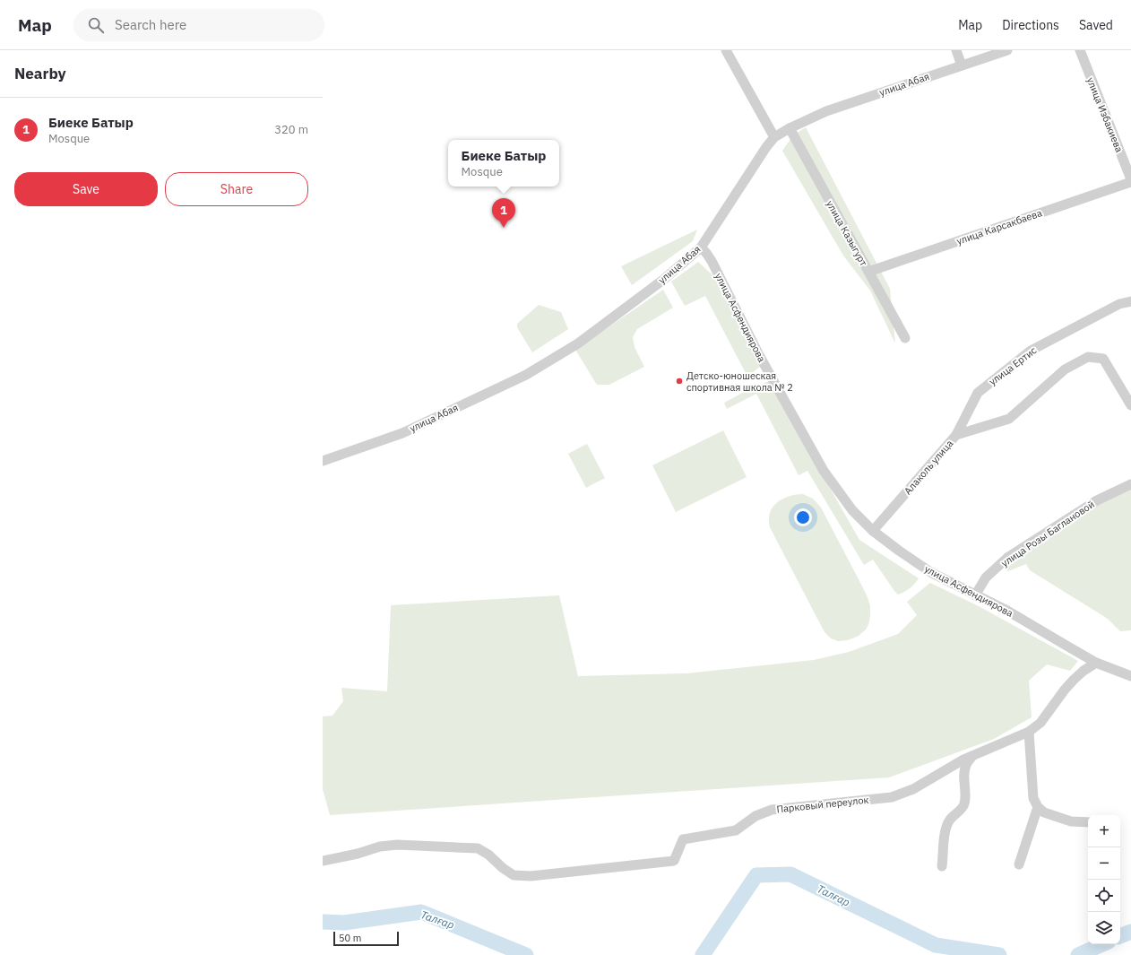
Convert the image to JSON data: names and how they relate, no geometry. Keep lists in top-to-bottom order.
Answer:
{
  "streets": {
    "street": [
      "улица Абая",
      "улица Избакиева",
      "улица Карсакбаева",
      "улица Казыгурт",
      "улица Асфендиярова",
      "улица Ертис",
      "Алаколь улица",
      "улица Розы Баглановой",
      "Парковый переулок"
    ]
  },
  "crossings": [
    ["улица Абая", "улица Казыгурт"],
    ["улица Абая", "улица Асфендиярова"],
    ["улица Избакиева", "улица Карсакбаева"],
    ["улица Карсакбаева", "улица Казыгурт"],
    ["улица Асфендиярова", "Алаколь улица"],
    ["улица Асфендиярова", "улица Розы Баглановой"],
    ["улица Асфендиярова", "Парковый переулок"],
    ["улица Ертис", "Алаколь улица"]
  ],
  "water": ["Талғар"],
  "places": ["Детско-юношеская спортивная школа № 2"],
  "scale_bar": "50 m",
  "page": {
    "header": "Map",
    "search": "Search here",
    "nav": ["Map", "Directions", "Saved"],
    "heading": "Nearby",
    "list": [
      {
        "mark": "1",
        "name": "Биеке Батыр",
        "note": "Mosque",
        "value": "320 m"
      }
    ],
    "popup": ["Биеке Батыр", "Mosque"],
    "buttons": ["Save", "Share"],
    "pins": "1",
    "map_buttons": ["+", "−"],
    "scale": "50 m"
  }
}
